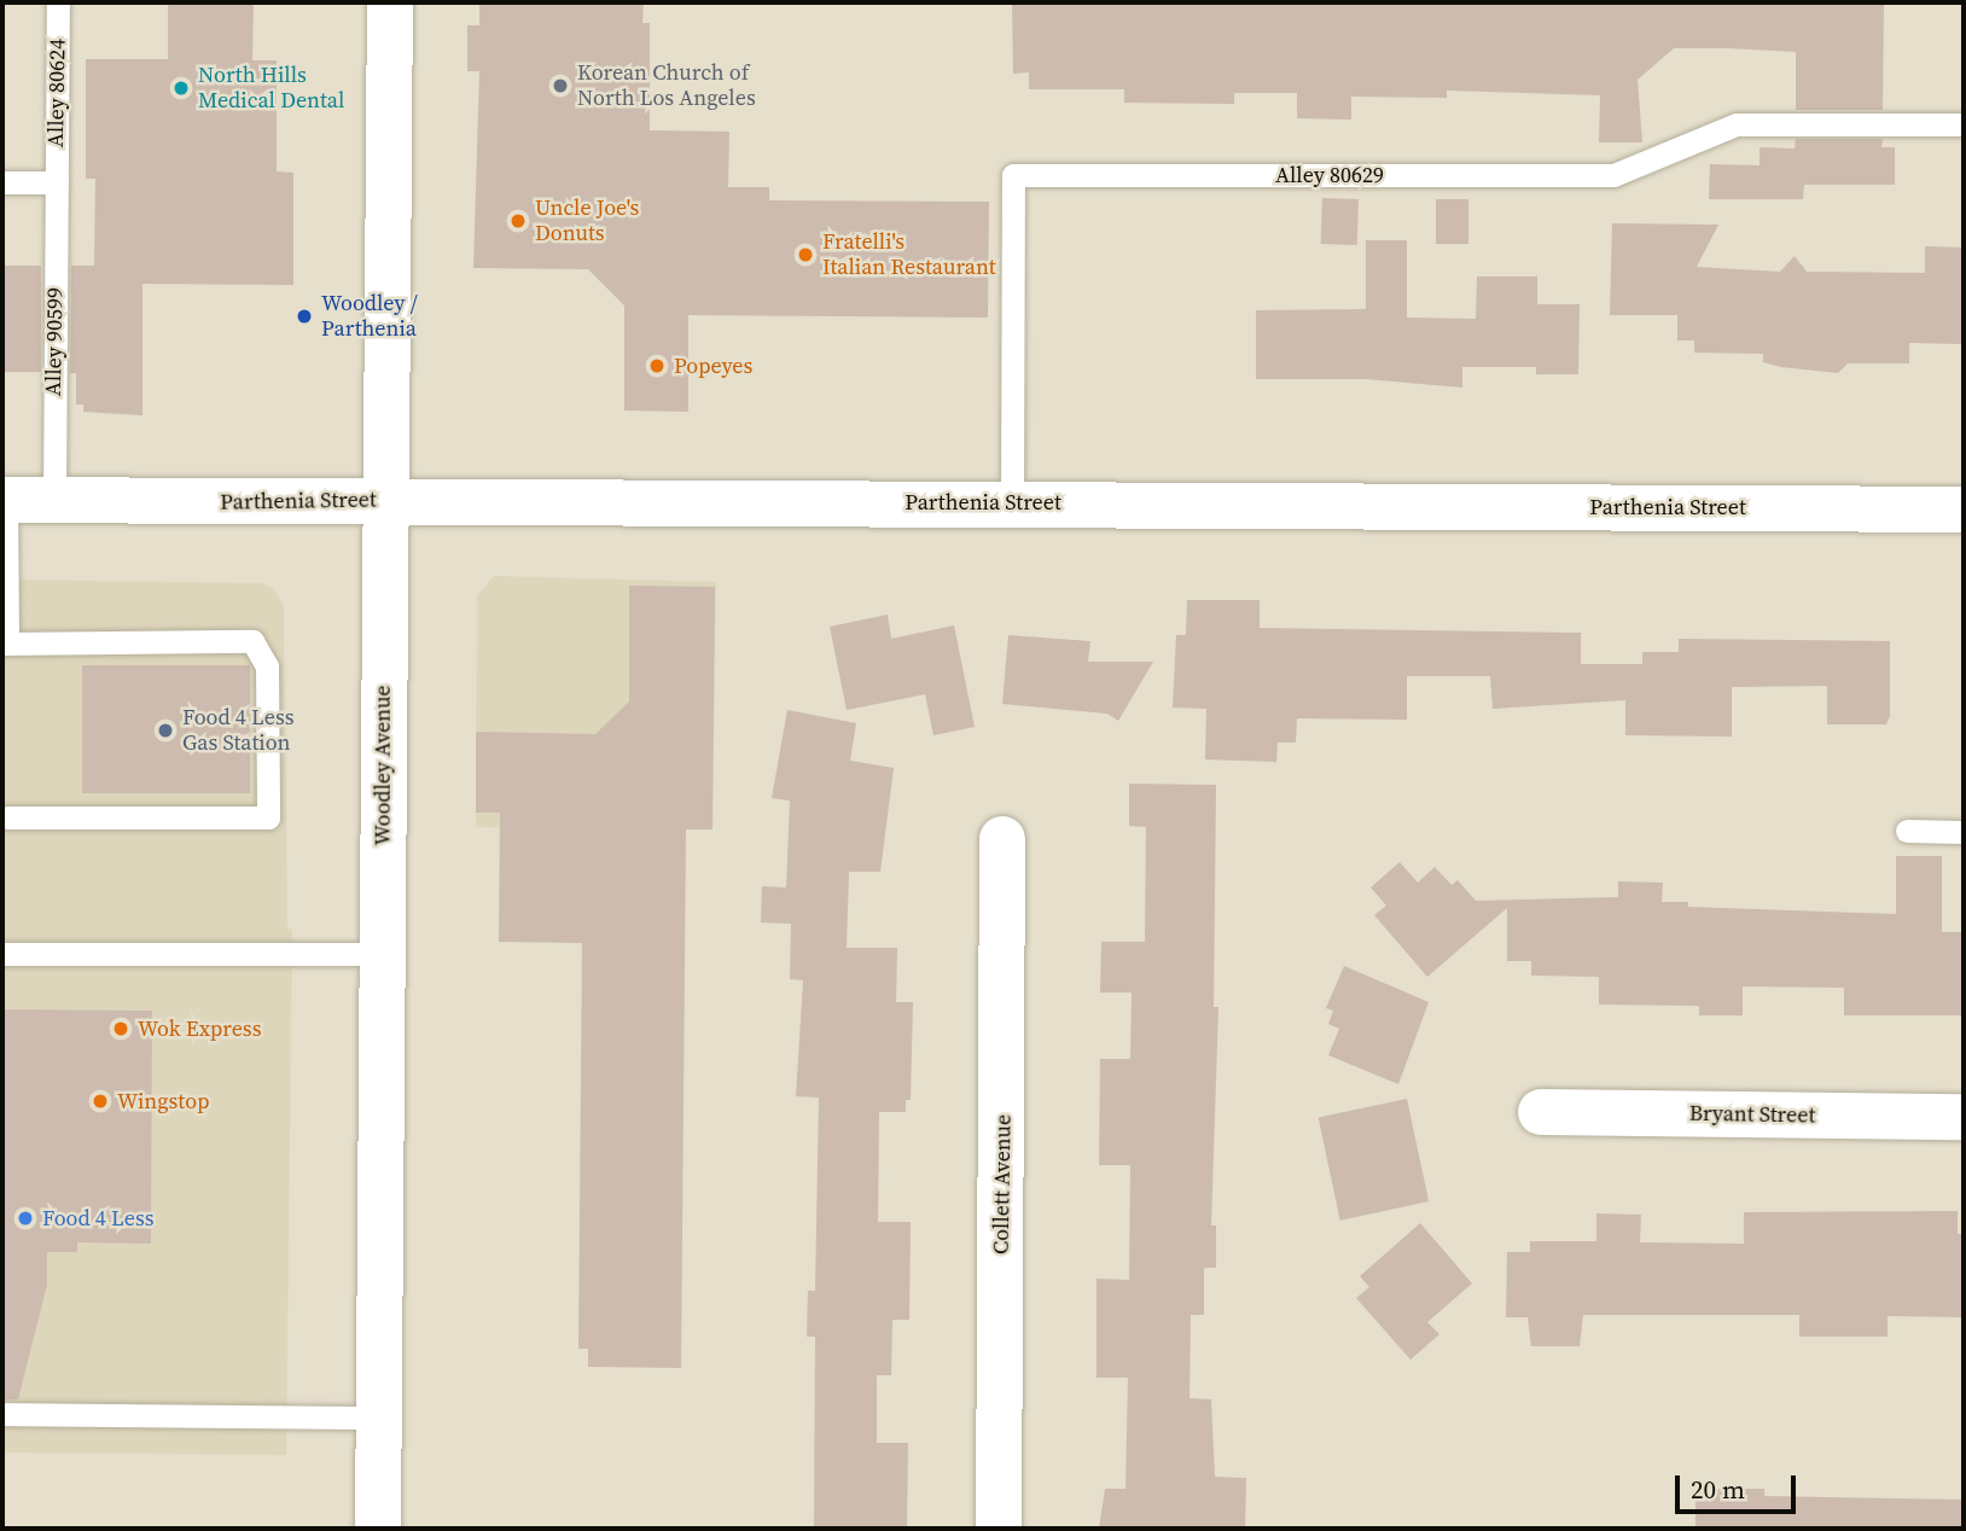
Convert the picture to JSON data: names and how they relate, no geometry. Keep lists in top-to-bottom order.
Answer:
{
  "streets": {
    "main road": [
      "Parthenia Street",
      "Woodley Avenue",
      "Bryant Street",
      "Collett Avenue"
    ],
    "lane": ["Alley 80624", "Alley 80629", "Alley 90599"]
  },
  "crossings": [
    ["Alley 80624", "Alley 90599"],
    ["Alley 80629", "Parthenia Street"],
    ["Alley 90599", "Parthenia Street"],
    ["Parthenia Street", "Woodley Avenue"]
  ],
  "places": [
    "Korean Church of North Los Angeles",
    "North Hills Medical Dental",
    "Uncle Joe's Donuts",
    "Fratelli's Italian Restaurant",
    "Woodley / Parthenia",
    "Popeyes",
    "Food 4 Less Gas Station",
    "Wok Express",
    "Wingstop",
    "Food 4 Less"
  ],
  "scale_bar": "20 m"
}
